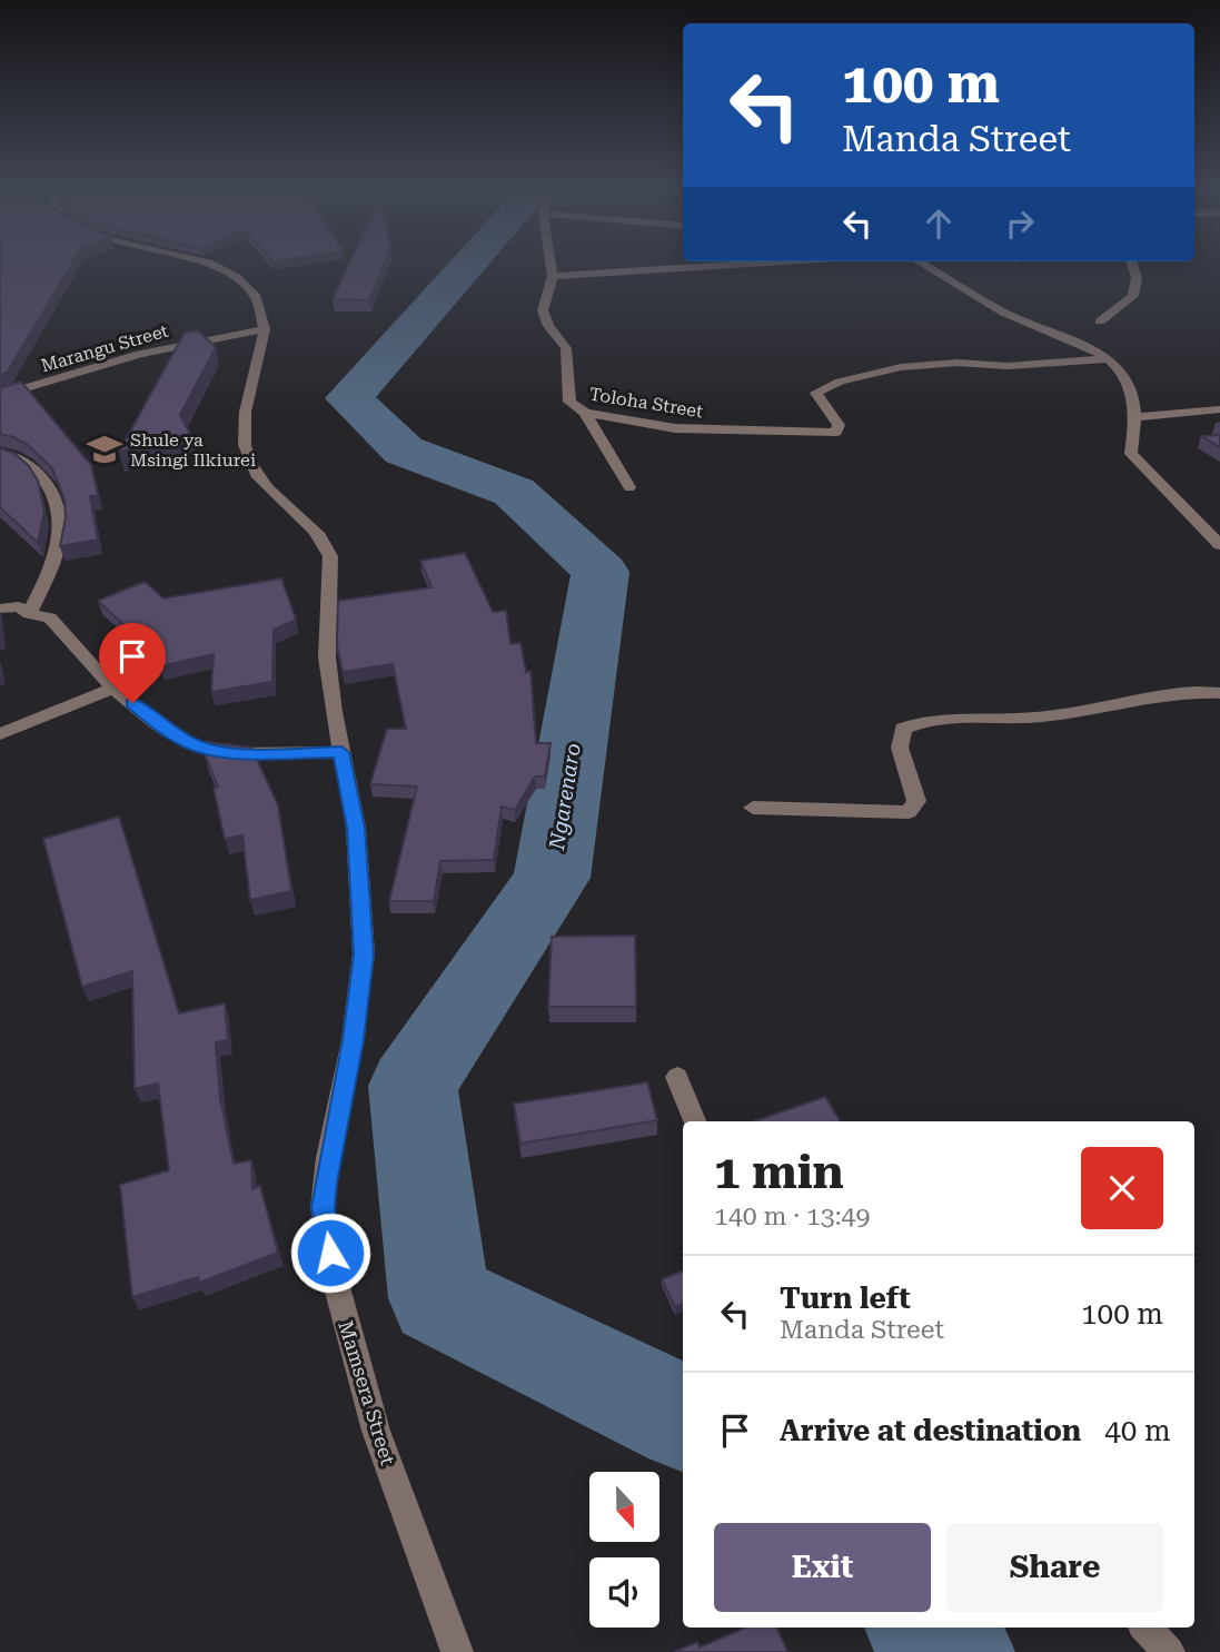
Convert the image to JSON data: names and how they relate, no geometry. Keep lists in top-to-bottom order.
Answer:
{
  "streets": {
    "street": ["Marangu Street", "Toloha Street", "Mamsera Street"]
  },
  "crossings": [
    ["Marangu Street", "Mamsera Street"]
  ],
  "water": ["Ngarenaro"],
  "places": {
    "school or university": ["Shule ya Msingi Ilkiurei"]
  },
  "north": "bottom",
  "page": {
    "turn": ["100 m", "Manda Street"],
    "heading": ["1 min", "140 m · 13:49"],
    "list": [
      {
        "name": "Turn left",
        "note": "Manda Street",
        "value": "100 m"
      },
      {
        "name": "Arrive at destination",
        "value": "40 m"
      }
    ],
    "buttons": ["Exit", "Share"]
  }
}
